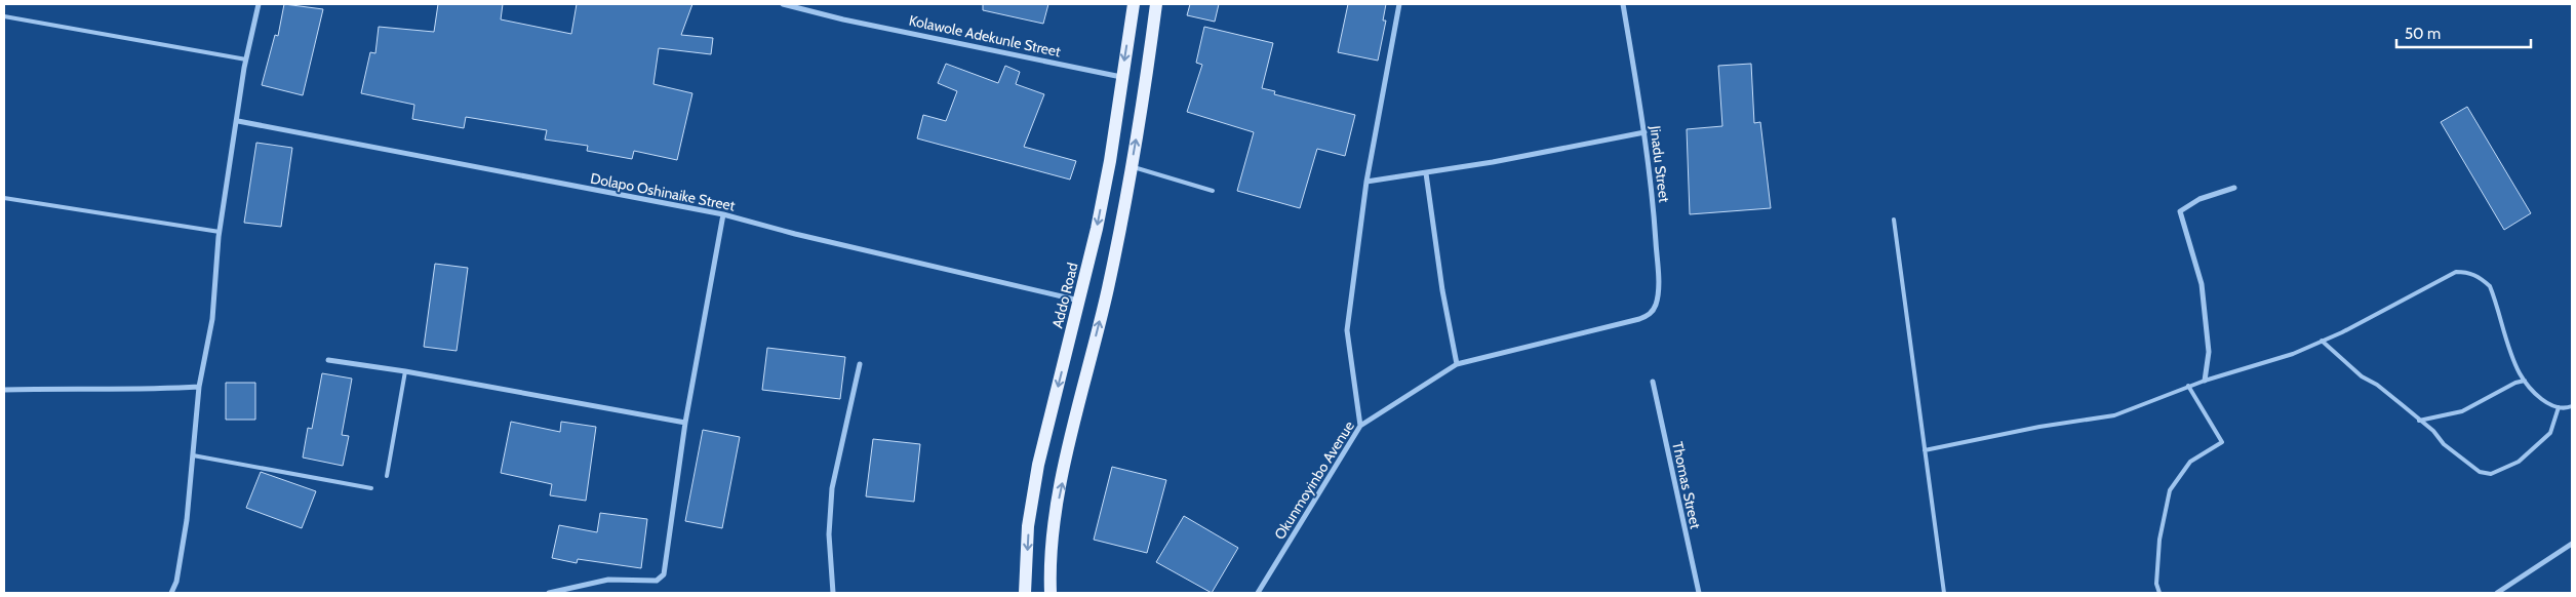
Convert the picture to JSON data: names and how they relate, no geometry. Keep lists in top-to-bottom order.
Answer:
{
  "streets": {
    "main road": ["Addo Road"],
    "street": [
      "Kolawole Adekunle Street",
      "Jinadu Street",
      "Dolapo Oshinaike Street",
      "Okunmoyinbo Avenue",
      "Thomas Street"
    ]
  },
  "crossings": [
    ["Kolawole Adekunle Street", "Addo Road"],
    ["Jinadu Street", "Okunmoyinbo Avenue"],
    ["Dolapo Oshinaike Street", "Addo Road"]
  ],
  "scale_bar": "50 m"
}
